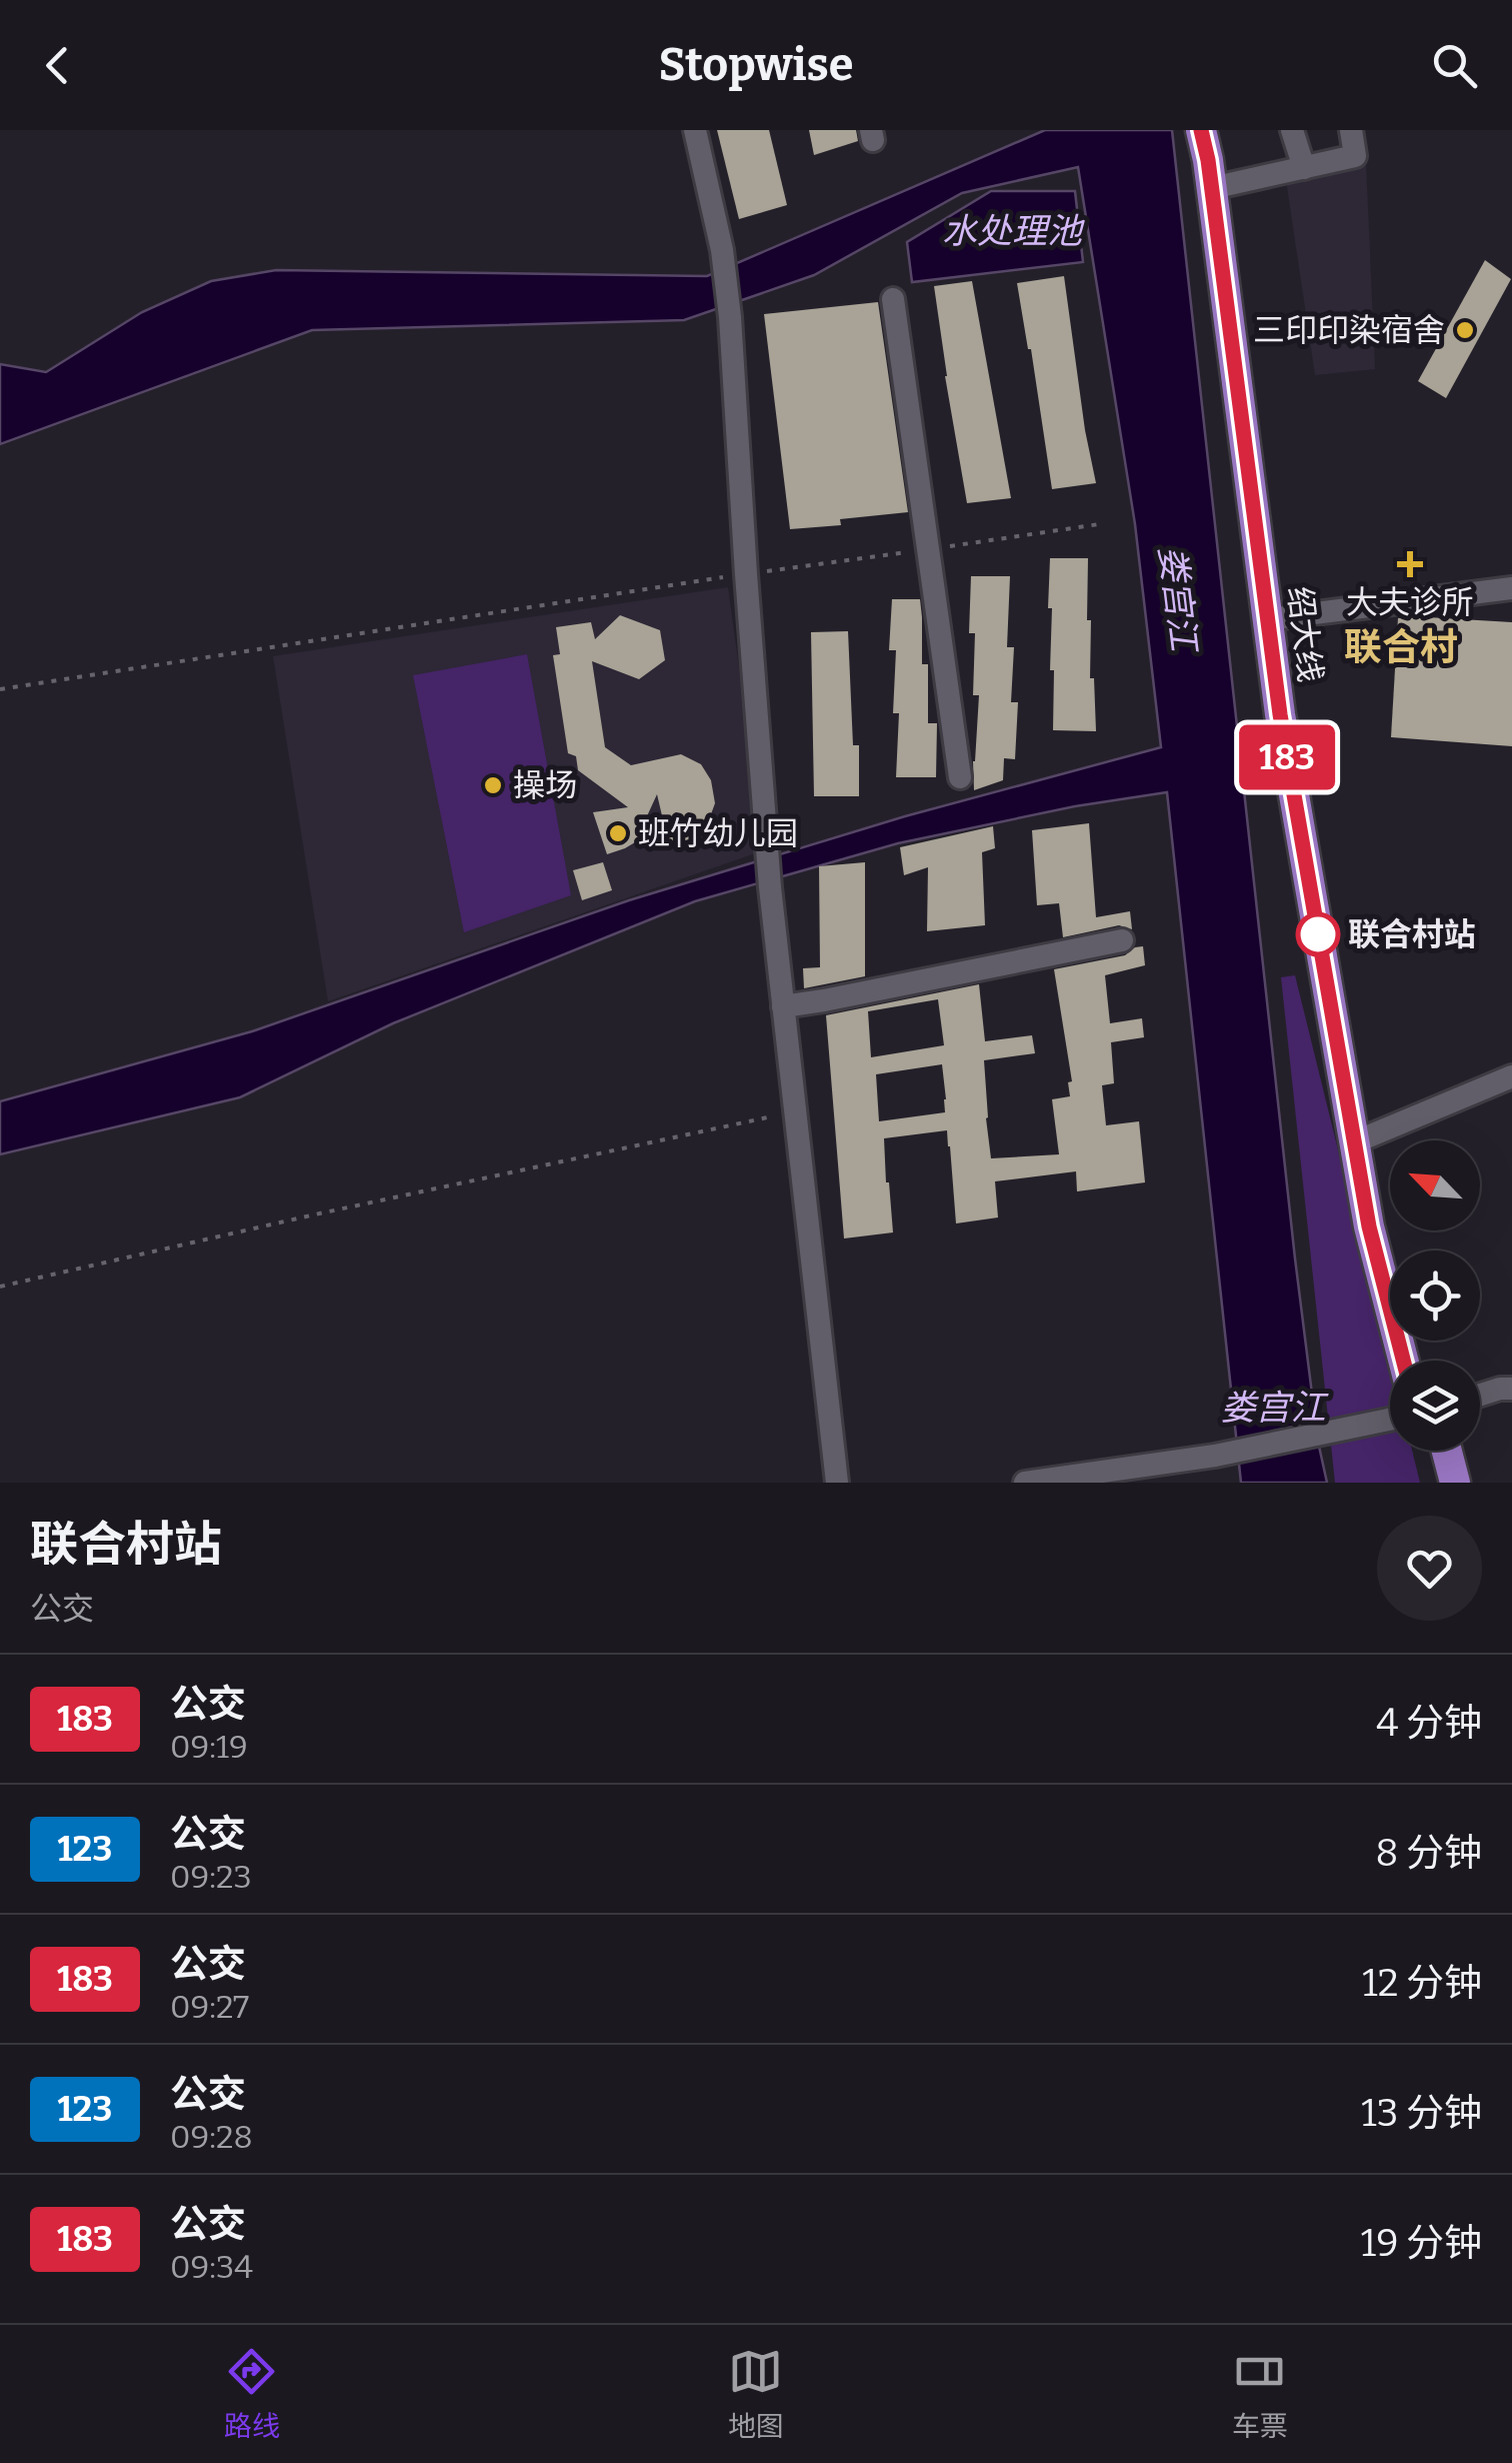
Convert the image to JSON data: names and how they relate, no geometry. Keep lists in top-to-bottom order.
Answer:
{
  "streets": {
    "main road": ["绍大线"]
  },
  "districts": ["联合村"],
  "water": ["水处理池", "娄宫江"],
  "places": {
    "other": [
      "三印印染宿舍",
      "操场",
      "班竹幼儿园",
      "联合村站"
    ],
    "health": ["大夫诊所"]
  },
  "lines": ["bus line 183"],
  "north": "top left",
  "page": {
    "header": "Stopwise",
    "on_map": "183",
    "heading": ["联合村站", "公交"],
    "list": [
      {
        "mark": "183",
        "name": "公交",
        "note": "09:19",
        "value": "4 分钟"
      },
      {
        "mark": "123",
        "name": "公交",
        "note": "09:23",
        "value": "8 分钟"
      },
      {
        "mark": "183",
        "name": "公交",
        "note": "09:27",
        "value": "12 分钟"
      },
      {
        "mark": "123",
        "name": "公交",
        "note": "09:28",
        "value": "13 分钟"
      },
      {
        "mark": "183",
        "name": "公交",
        "note": "09:34",
        "value": "19 分钟"
      }
    ],
    "tabs": ["路线", "地图", "车票"]
  }
}
